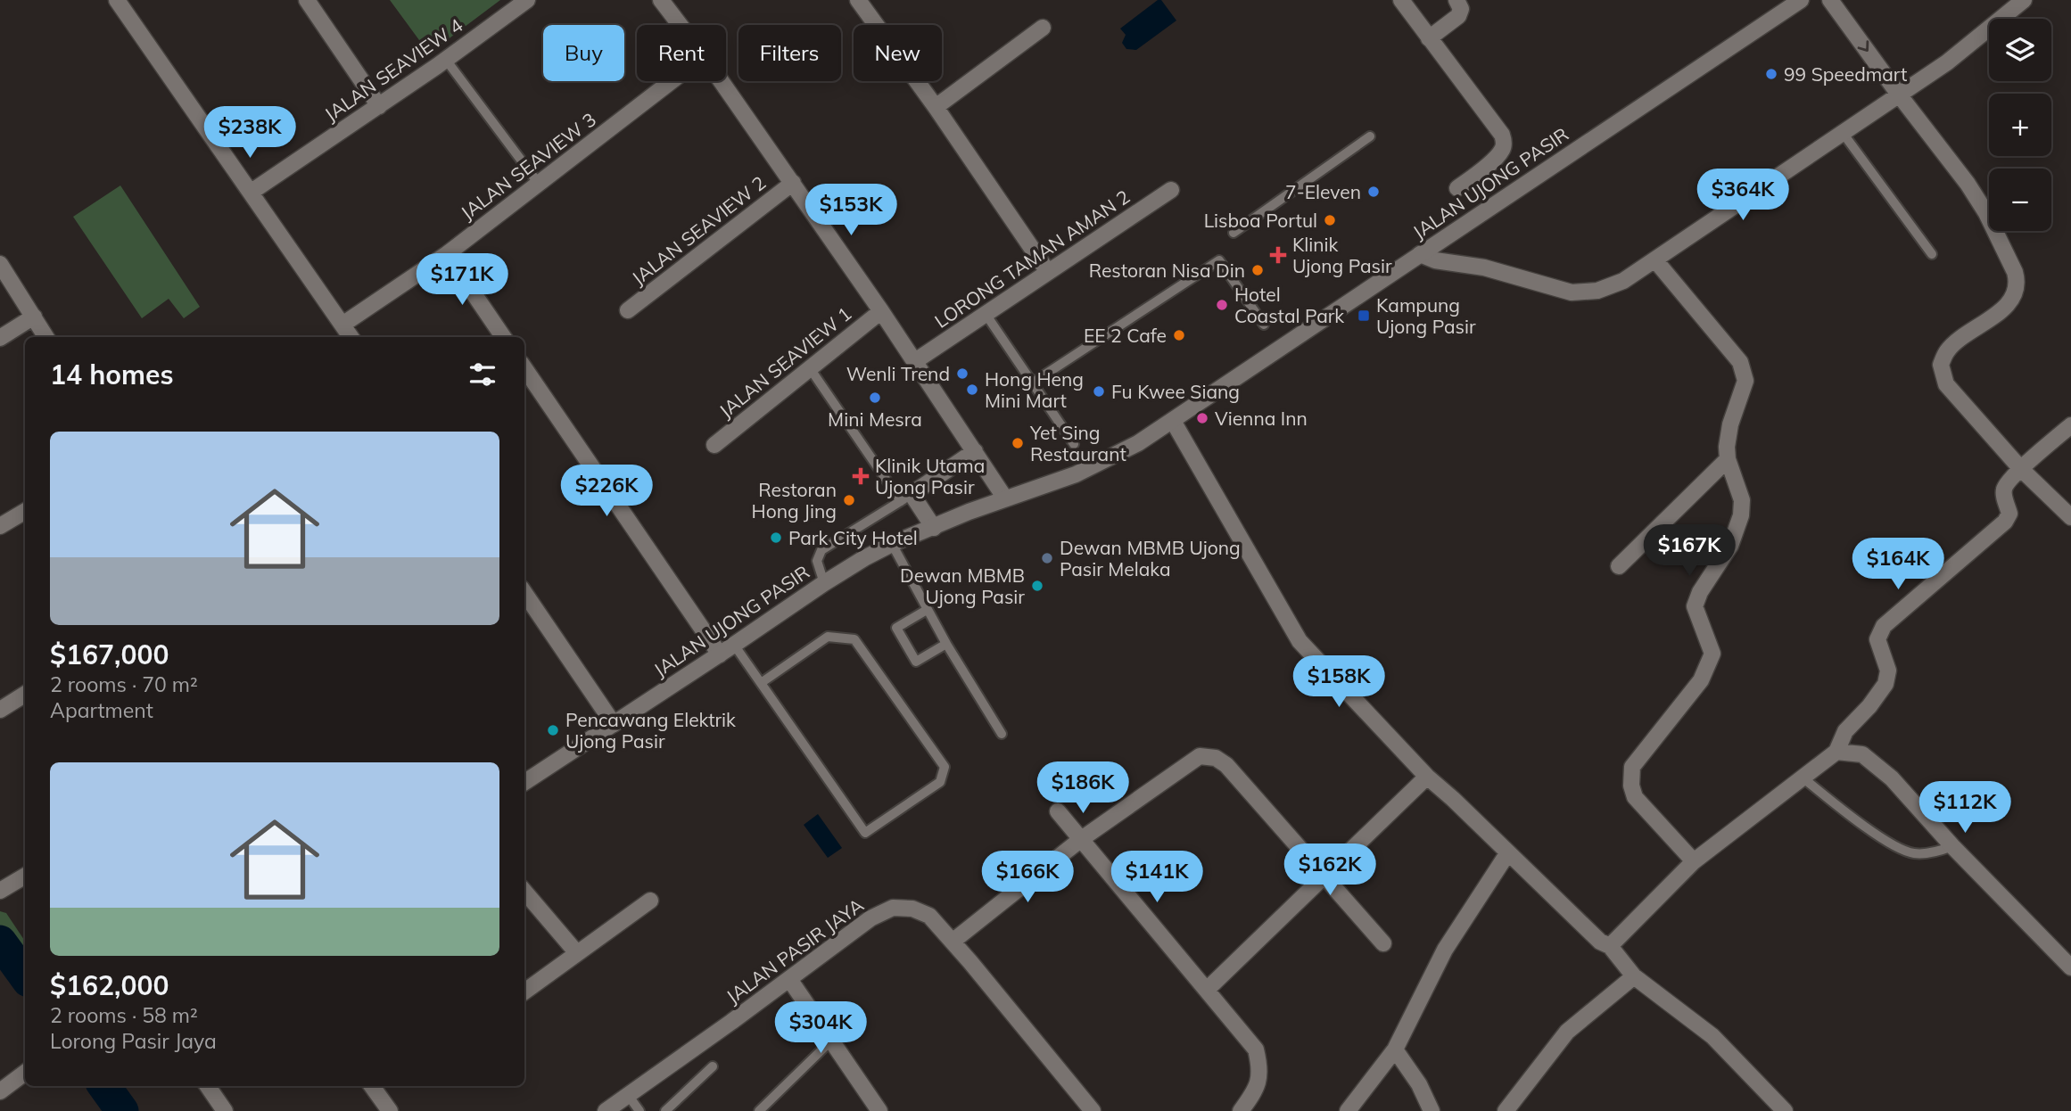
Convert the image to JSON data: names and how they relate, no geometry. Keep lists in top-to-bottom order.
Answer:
{
  "streets": {
    "street": [
      "JALAN SEAVIEW 4",
      "JALAN SEAVIEW 3",
      "JALAN UJONG PASIR",
      "JALAN SEAVIEW 2",
      "LORONG TAMAN AMAN 2",
      "JALAN SEAVIEW 1",
      "JALAN PASIR JAYA"
    ]
  },
  "places": {
    "other": [
      "99 Speedmart",
      "7-Eleven",
      "Lisboa Portul",
      "Restoran Nisa Din",
      "Hotel Coastal Park",
      "EE 2 Cafe",
      "Wenli Trend",
      "Hong Heng Mini Mart",
      "Fu Kwee Siang",
      "Mini Mesra",
      "Vienna Inn",
      "Yet Sing Restaurant",
      "Restoran Hong Jing",
      "Park City Hotel",
      "Dewan MBMB Ujong Pasir Melaka",
      "Dewan MBMB Ujong Pasir",
      "Pencawang Elektrik Ujong Pasir"
    ],
    "health": ["Klinik Ujong Pasir", "Klinik Utama Ujong Pasir"],
    "transit": ["Kampung Ujong Pasir"]
  },
  "page": {
    "map_buttons": ["+", "−"],
    "chip": [
      "Buy",
      "Rent",
      "Filters",
      "New"
    ],
    "price": [
      "$238K",
      "$364K",
      "$153K",
      "$171K",
      "$226K",
      "$167K",
      "$164K",
      "$158K",
      "$186K",
      "$112K",
      "$162K",
      "$166K",
      "$141K",
      "$304K"
    ],
    "heading": "14 homes",
    "list": [
      {
        "name": "$167,000",
        "note": "2 rooms · 70 m² · Apartment"
      },
      {
        "name": "$162,000",
        "note": "2 rooms · 58 m² · Lorong Pasir Jaya"
      }
    ]
  }
}
